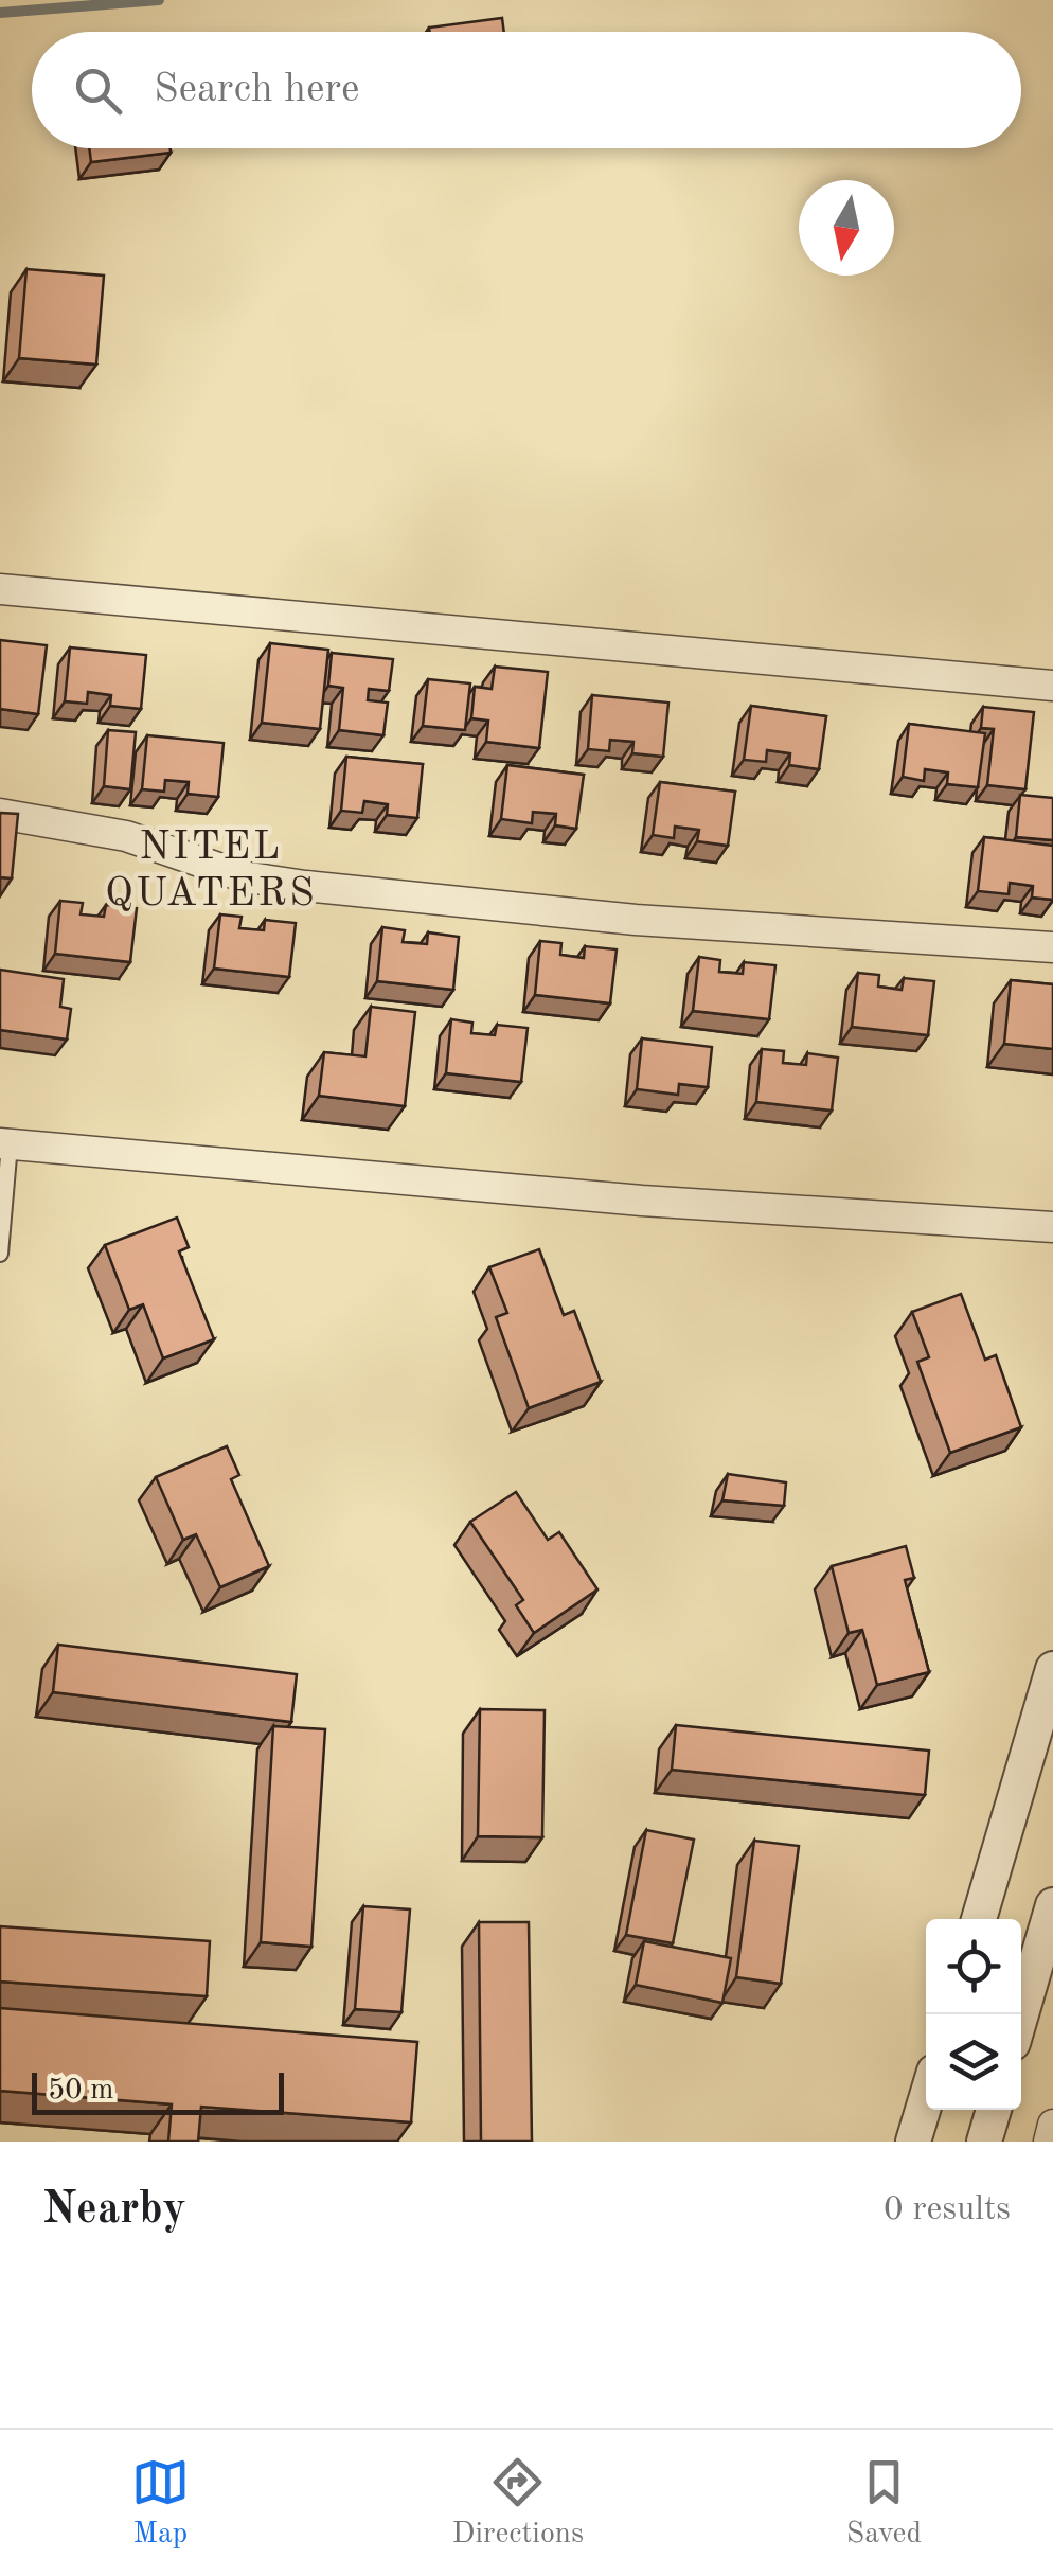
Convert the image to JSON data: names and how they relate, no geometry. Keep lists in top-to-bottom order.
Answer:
{
  "districts": ["NITEL QUATERS"],
  "scale_bar": "50 m",
  "north": "bottom",
  "page": {
    "search": "Search here",
    "scale": "50 m",
    "heading": ["Nearby", "0 results"],
    "nav": ["Map", "Directions", "Saved"]
  }
}
